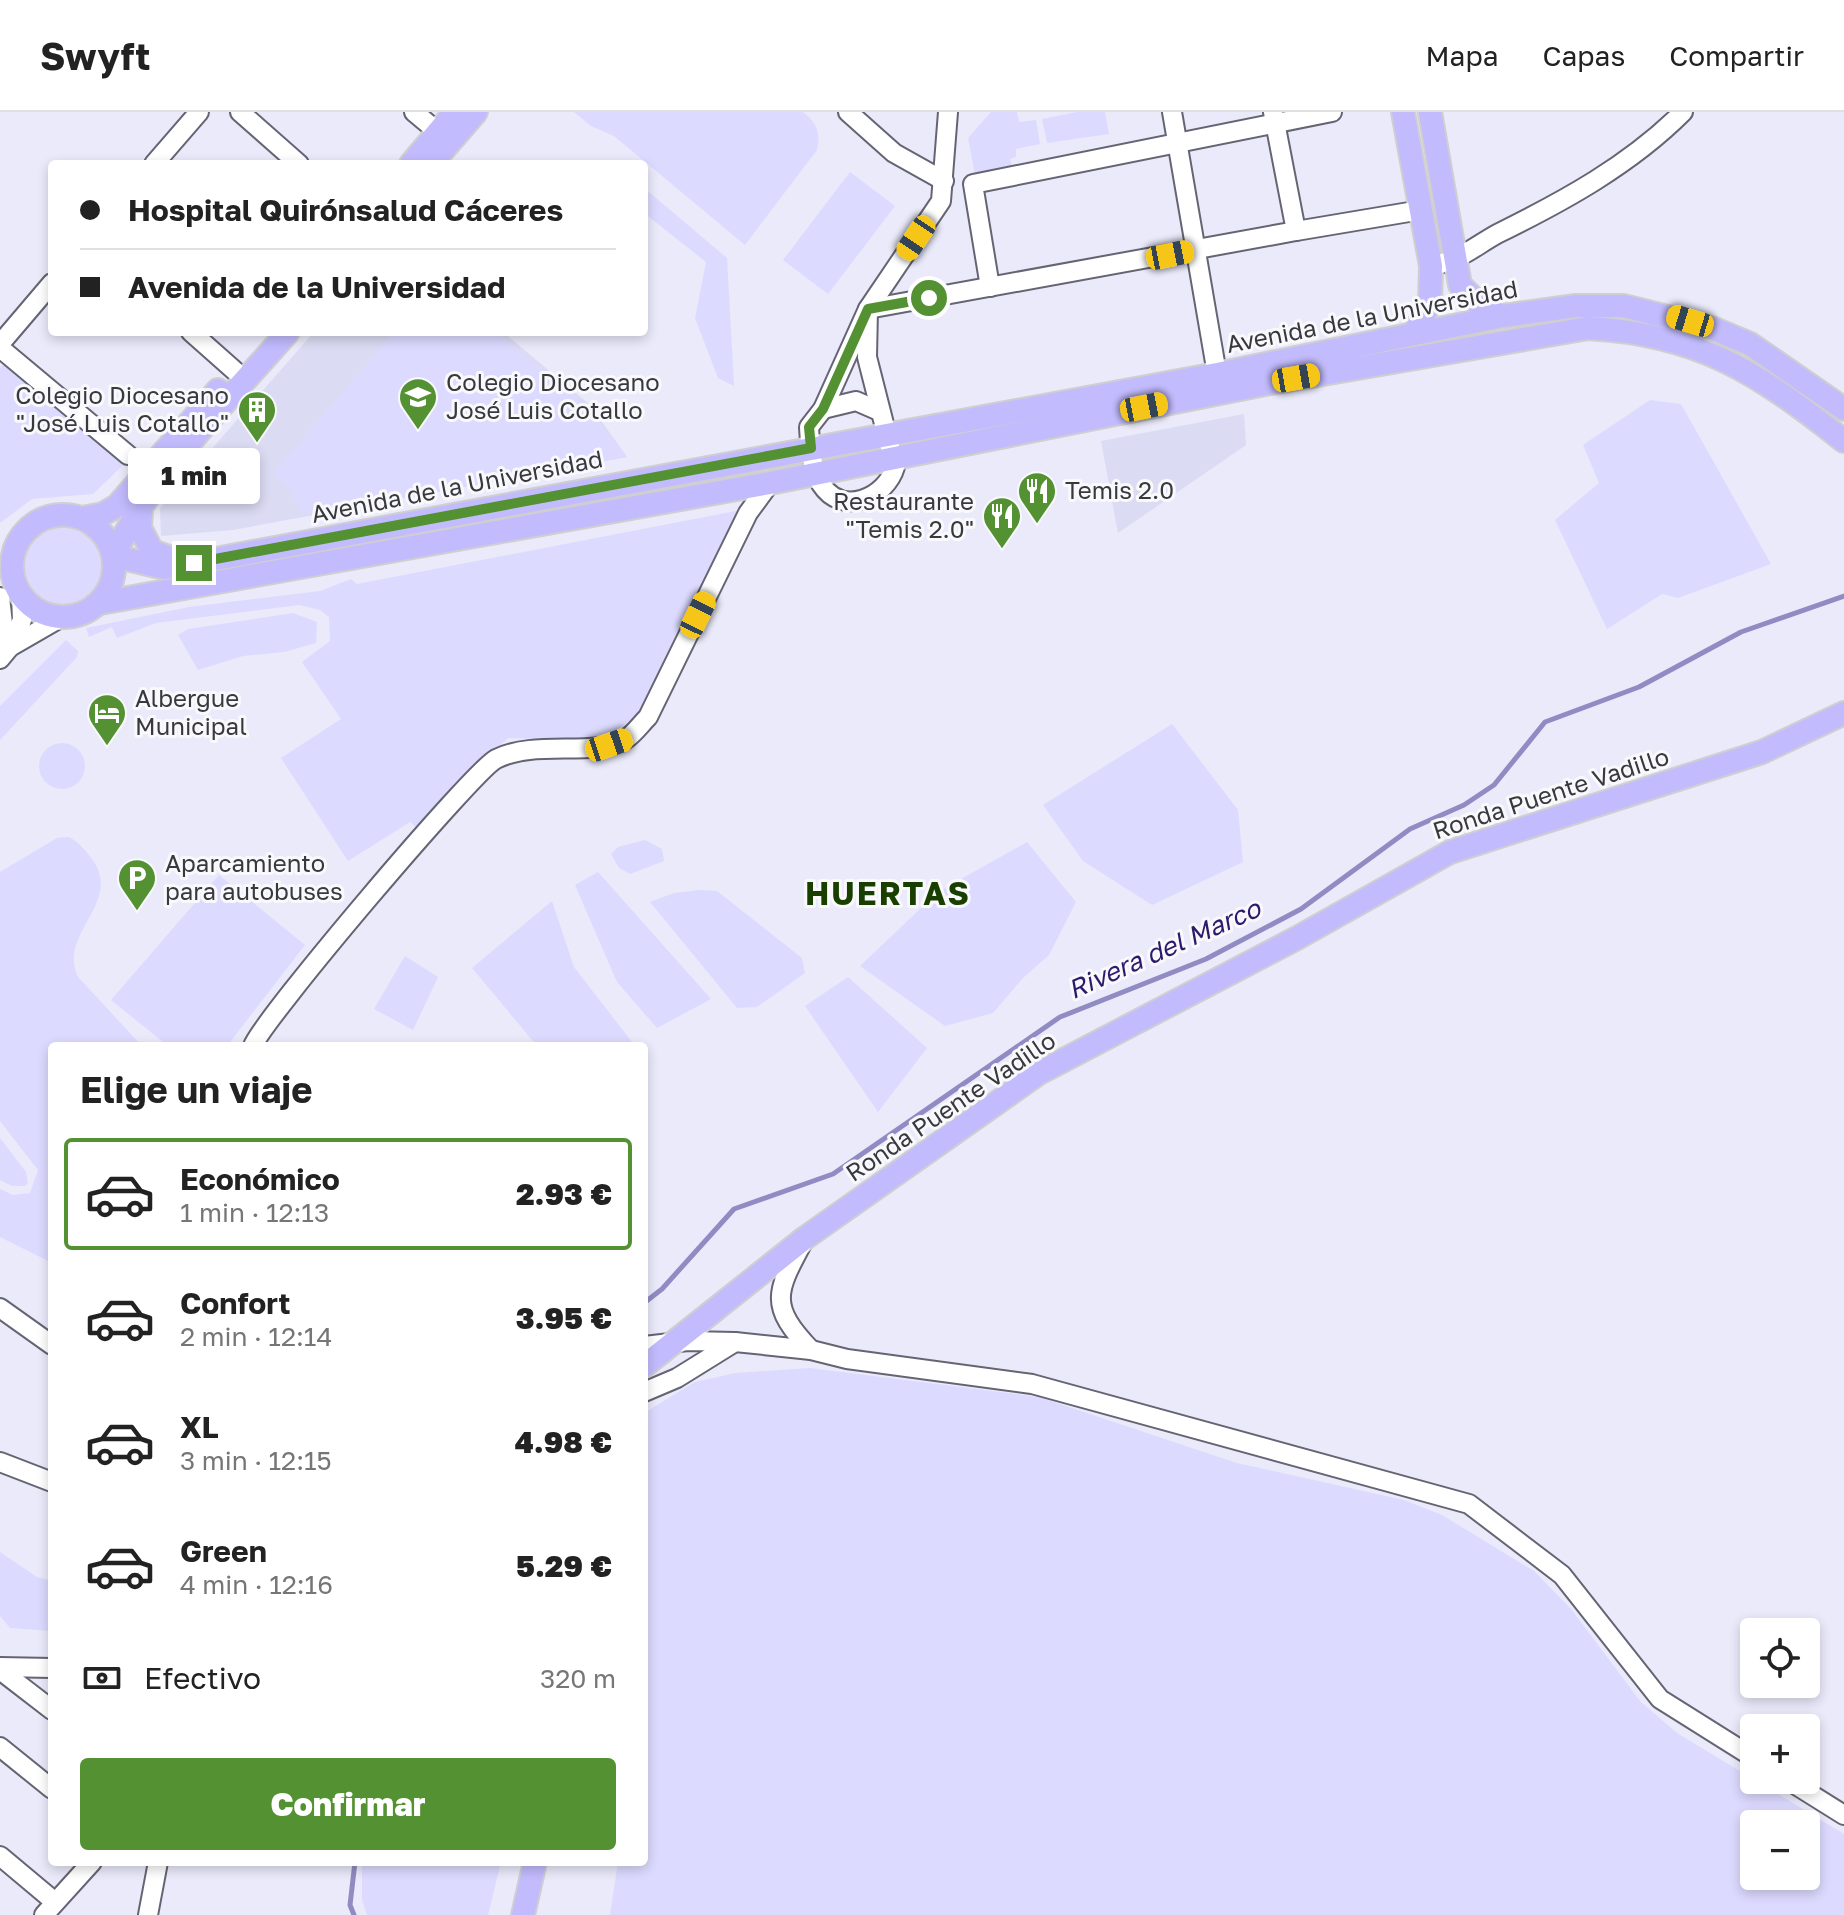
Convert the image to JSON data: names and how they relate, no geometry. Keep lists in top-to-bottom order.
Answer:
{
  "streets": {
    "main road": ["Avenida de la Universidad", "Ronda Puente Vadillo"]
  },
  "districts": ["HUERTAS"],
  "water": ["Rivera del Marco"],
  "places": {
    "school or university": ["Colegio Diocesano José Luis Cotallo"],
    "building": ["Colegio Diocesano \"José Luis Cotallo\""],
    "restaurant": ["Temis 2.0", "Restaurante \"Temis 2.0\""],
    "hotel": ["Albergue Municipal"],
    "parking": ["Aparcamiento para autobuses"]
  },
  "page": {
    "header": "Swyft",
    "nav": ["Mapa", "Capas", "Compartir"],
    "banner": ["Hospital Quirónsalud Cáceres", "Avenida de la Universidad"],
    "bubble": "1 min",
    "heading": "Elige un viaje",
    "list": [
      {
        "name": "Económico",
        "note": "1 min · 12:13",
        "value": "2.93 €"
      },
      {
        "name": "Confort",
        "note": "2 min · 12:14",
        "value": "3.95 €"
      },
      {
        "name": "XL",
        "note": "3 min · 12:15",
        "value": "4.98 €"
      },
      {
        "name": "Green",
        "note": "4 min · 12:16",
        "value": "5.29 €"
      }
    ],
    "map_buttons": ["+", "−"],
    "pay": ["Efectivo", "320 m"],
    "buttons": "Confirmar"
  }
}
